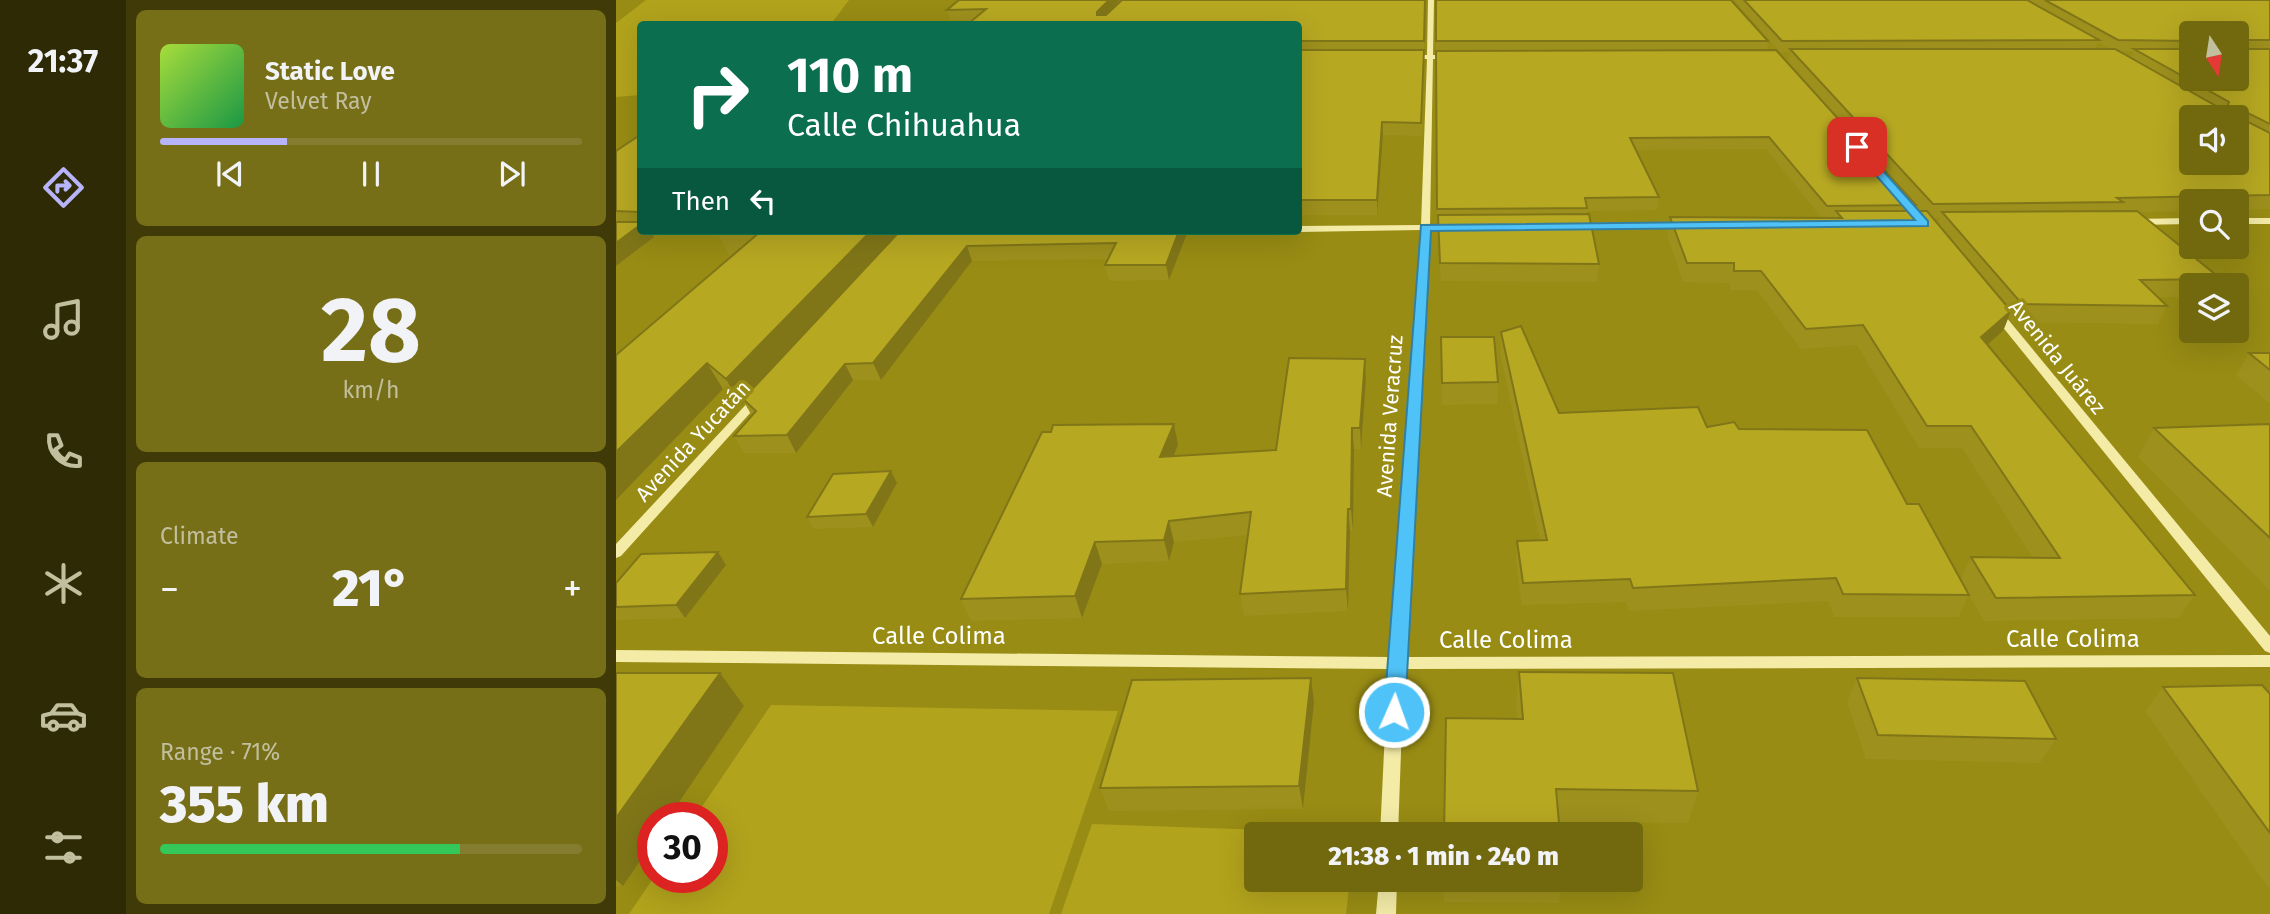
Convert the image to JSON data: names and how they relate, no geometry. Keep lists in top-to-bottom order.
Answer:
{
  "streets": {
    "street": [
      "Avenida Juárez",
      "Avenida Veracruz",
      "Avenida Yucatán",
      "Calle Colima"
    ]
  },
  "crossings": [
    ["Avenida Veracruz", "Calle Colima"]
  ],
  "north": "bottom",
  "page": {
    "tabs": "21:37",
    "turn": ["110 m", "Calle Chihuahua"],
    "song": ["Static Love", "Velvet Ray"],
    "then": "Then",
    "tile": [
      ["28", "km/h"],
      "Climate",
      ["Range · 71%", "355 km"]
    ],
    "heat": ["−", "21°", "+"],
    "limit": "30",
    "trip": "21:38 · 1 min · 240 m"
  }
}
